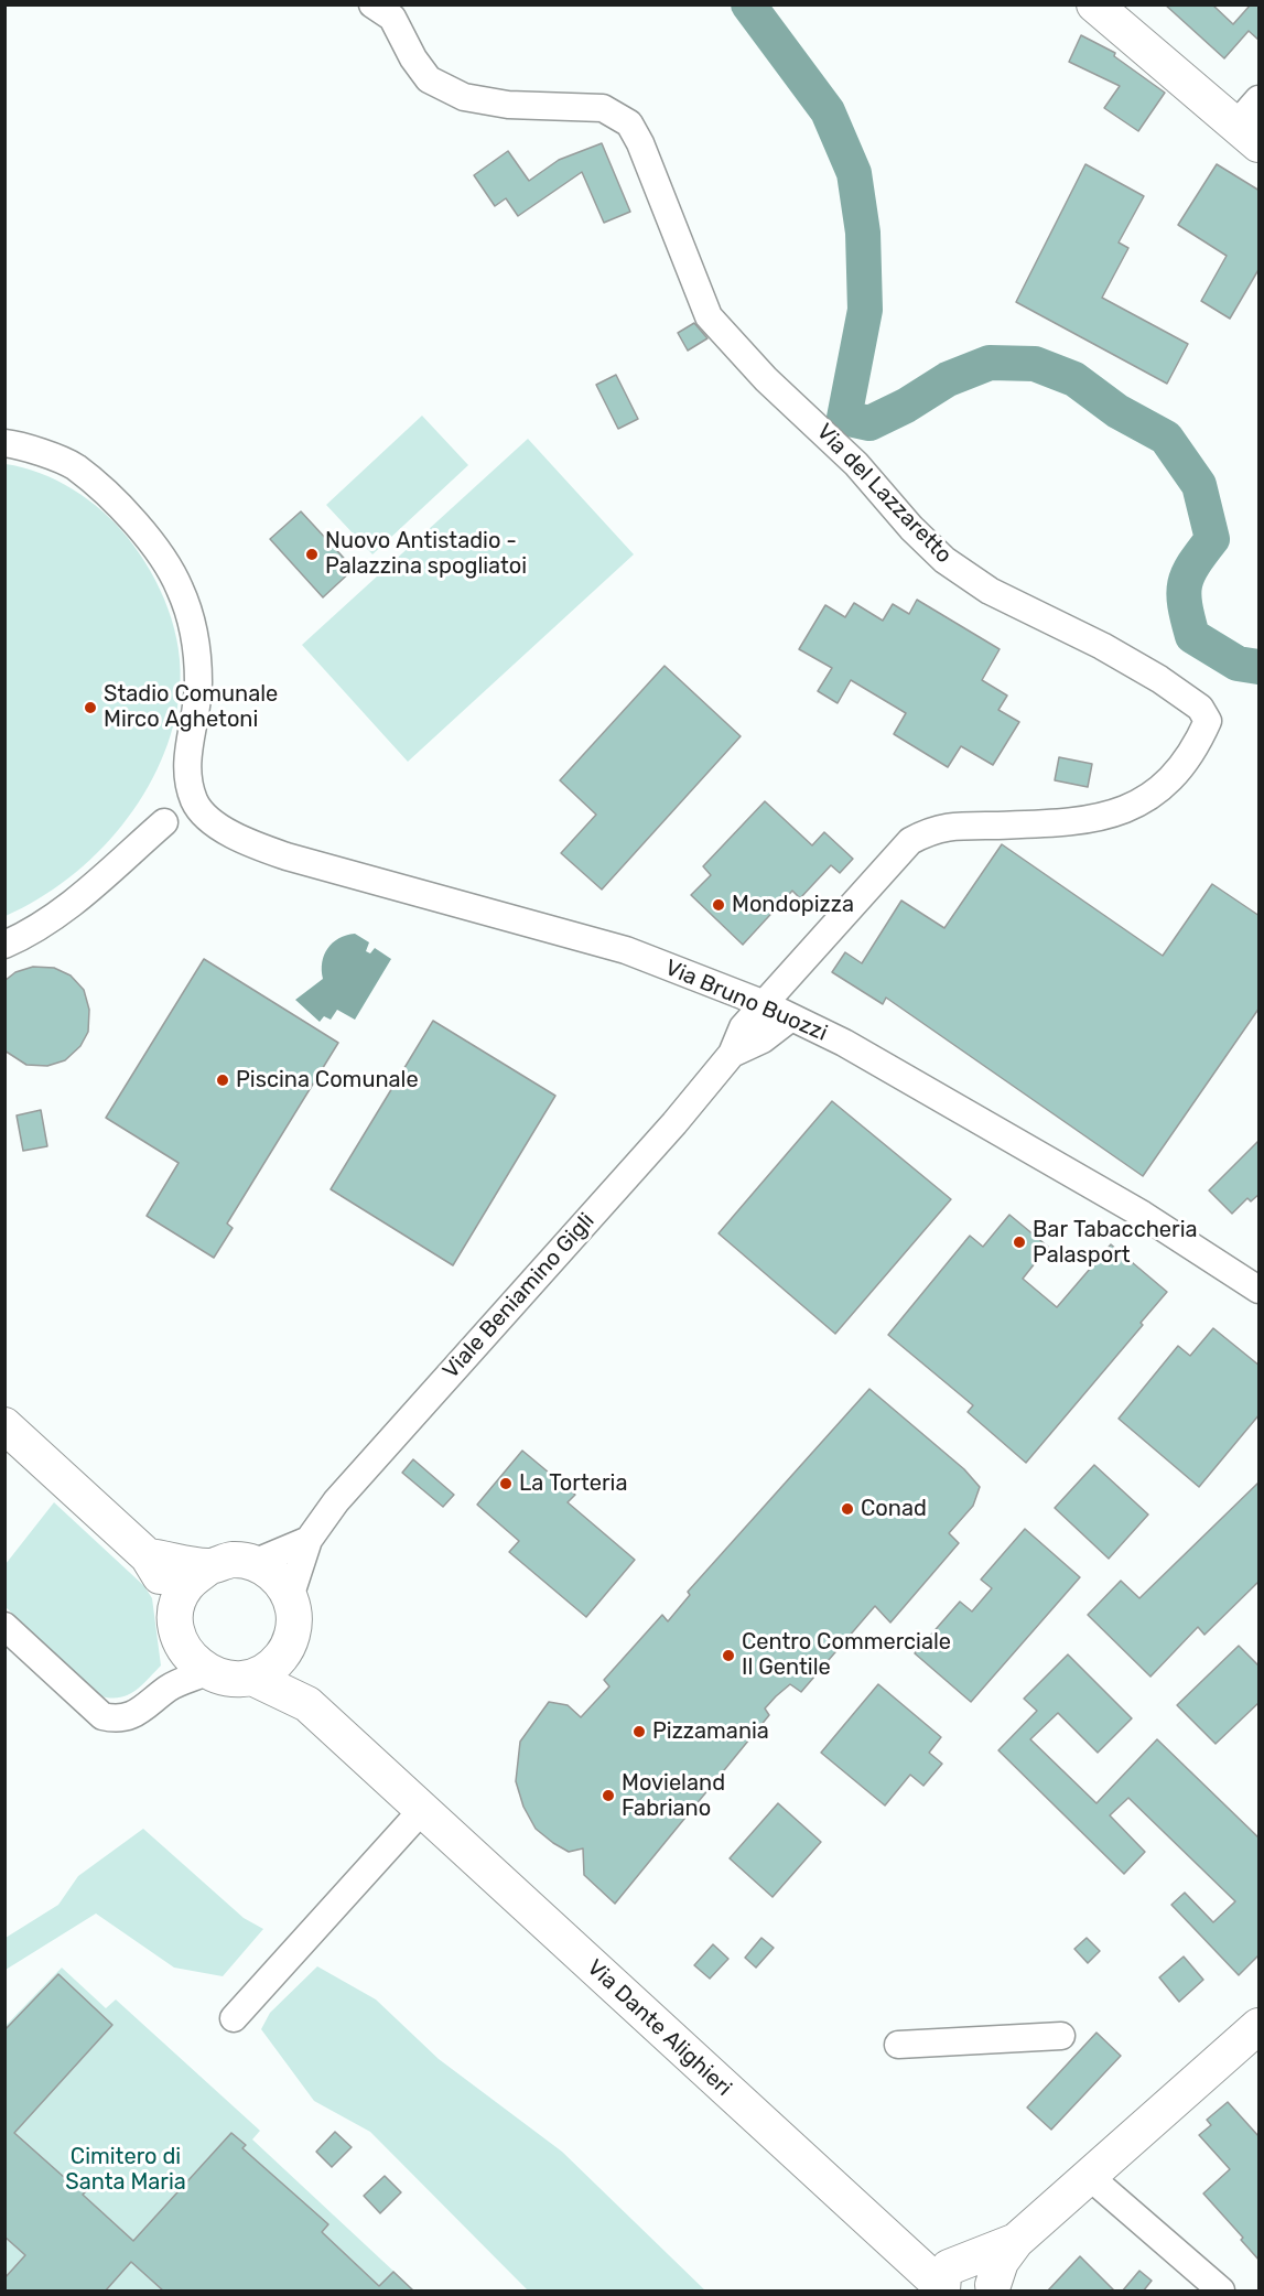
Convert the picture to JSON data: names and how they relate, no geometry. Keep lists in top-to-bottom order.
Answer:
{
  "streets": {
    "main road": ["Via Dante Alighieri"],
    "street": ["Via del Lazzaretto", "Via Bruno Buozzi", "Viale Beniamino Gigli"]
  },
  "crossings": [
    ["Via del Lazzaretto", "Via Bruno Buozzi"],
    ["Via del Lazzaretto", "Viale Beniamino Gigli"],
    ["Via Bruno Buozzi", "Viale Beniamino Gigli"],
    ["Viale Beniamino Gigli", "Via Dante Alighieri"]
  ],
  "parks": ["Cimitero di Santa Maria"],
  "places": [
    "Nuovo Antistadio - Palazzina spogliatoi",
    "Stadio Comunale Mirco Aghetoni",
    "Mondopizza",
    "Piscina Comunale",
    "Bar Tabaccheria Palasport",
    "La Torteria",
    "Conad",
    "Centro Commerciale Il Gentile",
    "Pizzamania",
    "Movieland Fabriano"
  ]
}
